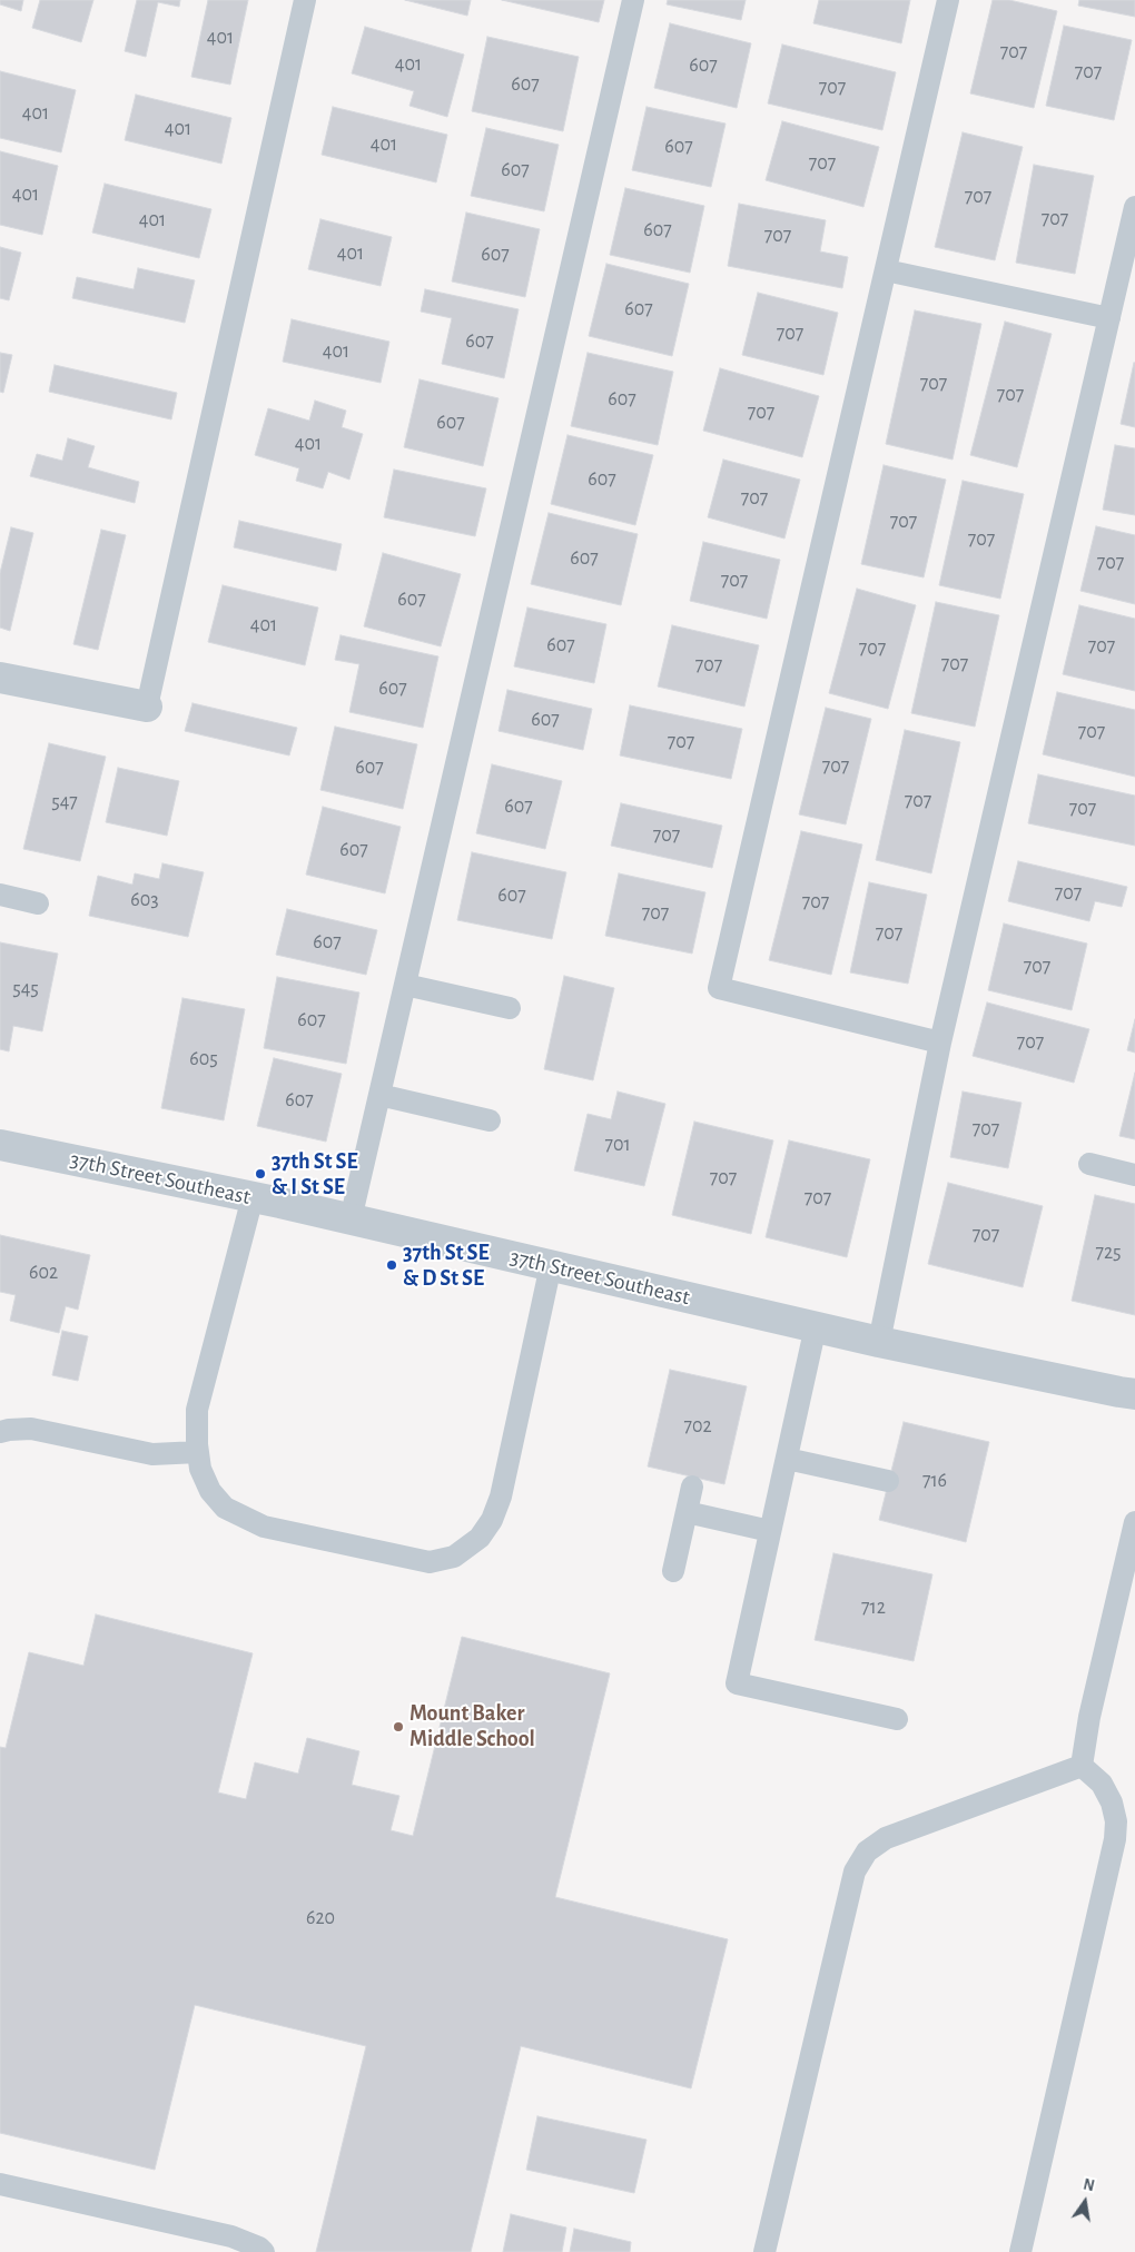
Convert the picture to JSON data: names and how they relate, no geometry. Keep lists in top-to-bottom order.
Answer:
{
  "streets": {
    "street": ["37th Street Southeast"]
  },
  "places": ["37th St SE & I St SE", "37th St SE & D St SE", "Mount Baker Middle School"],
  "house_numbers": [
    "401",
    "707",
    "401",
    "607",
    "707",
    "607",
    "707",
    "401",
    "401",
    "401",
    "607",
    "707",
    "607",
    "401",
    "707",
    "707",
    "401",
    "607",
    "707",
    "401",
    "607",
    "607",
    "707",
    "607",
    "401",
    "707",
    "707",
    "607",
    "707",
    "607",
    "401",
    "607",
    "707",
    "707",
    "707",
    "607",
    "707",
    "707",
    "607",
    "401",
    "607",
    "707",
    "707",
    "707",
    "707",
    "607",
    "607",
    "707",
    "707",
    "707",
    "607",
    "707",
    "547",
    "607",
    "707",
    "707",
    "607",
    "707",
    "607",
    "603",
    "707",
    "707",
    "707",
    "607",
    "707",
    "545",
    "607",
    "707",
    "605",
    "607",
    "707",
    "701",
    "707",
    "707",
    "707",
    "725",
    "602",
    "702",
    "716",
    "712",
    "620"
  ],
  "north": "top"
}
